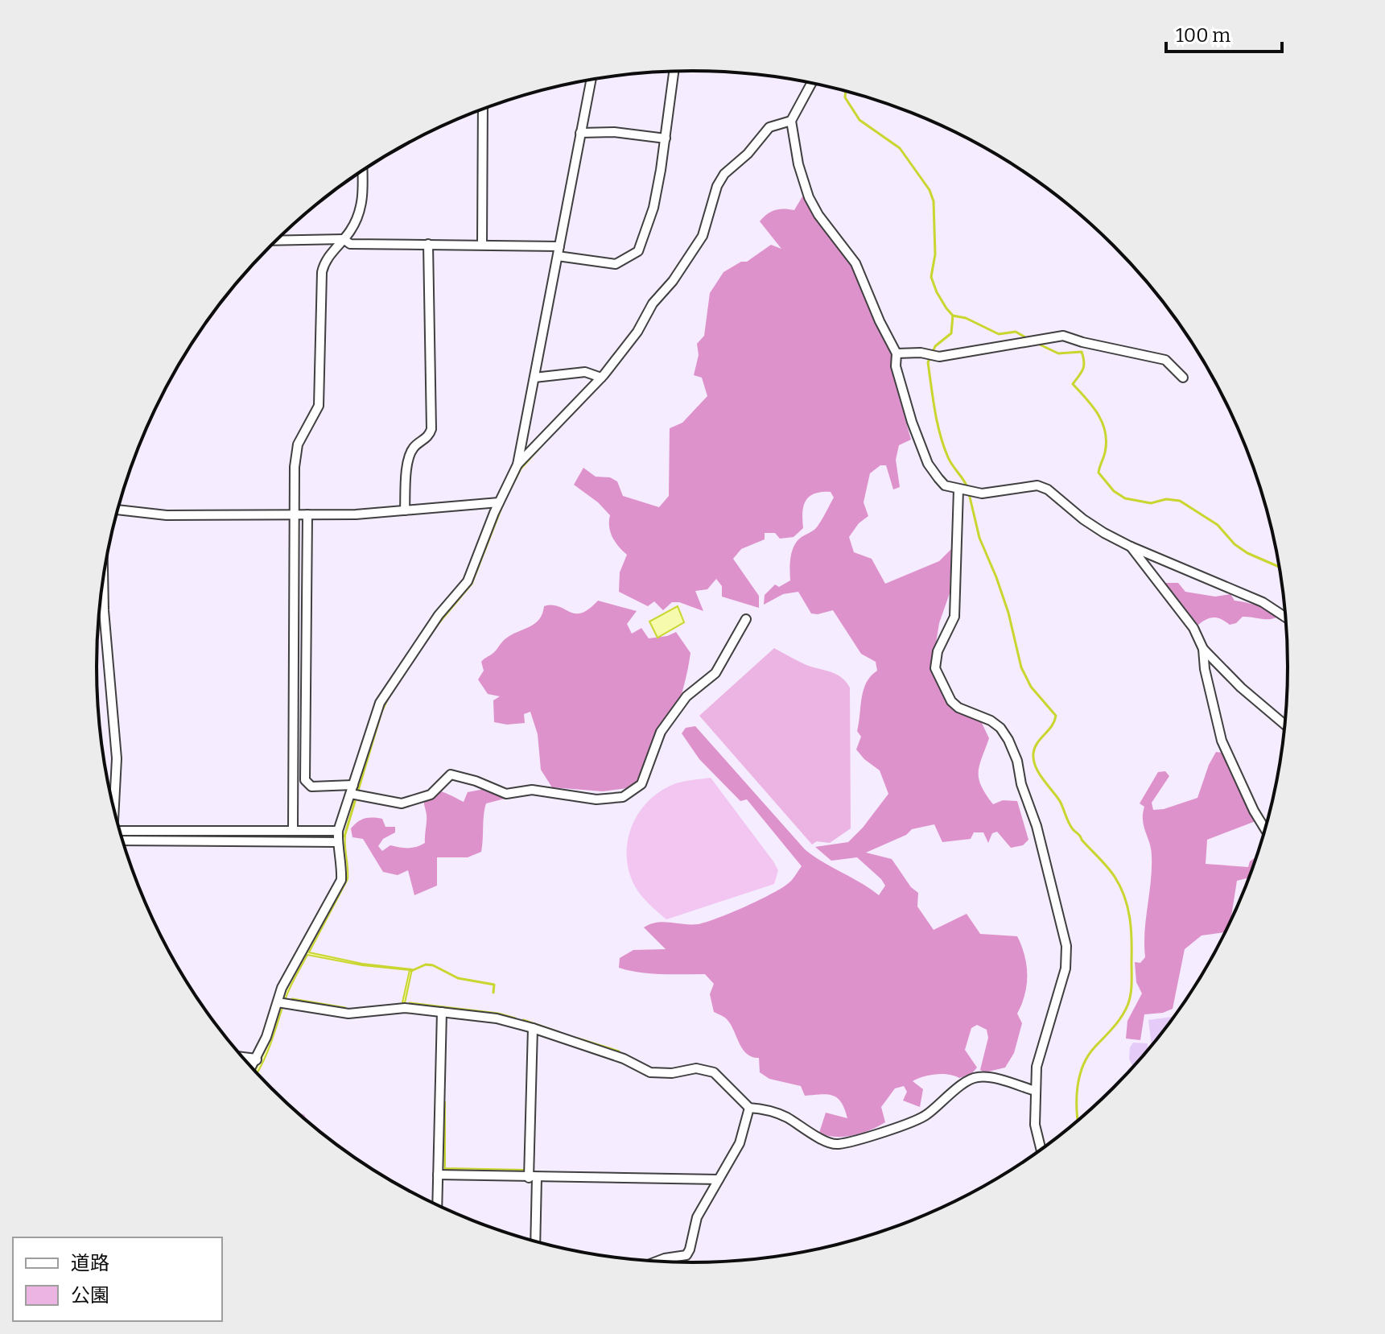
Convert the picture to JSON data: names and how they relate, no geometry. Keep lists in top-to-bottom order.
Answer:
{
  "legend": ["道路", "公園"],
  "scale_bar": "100 m"
}
